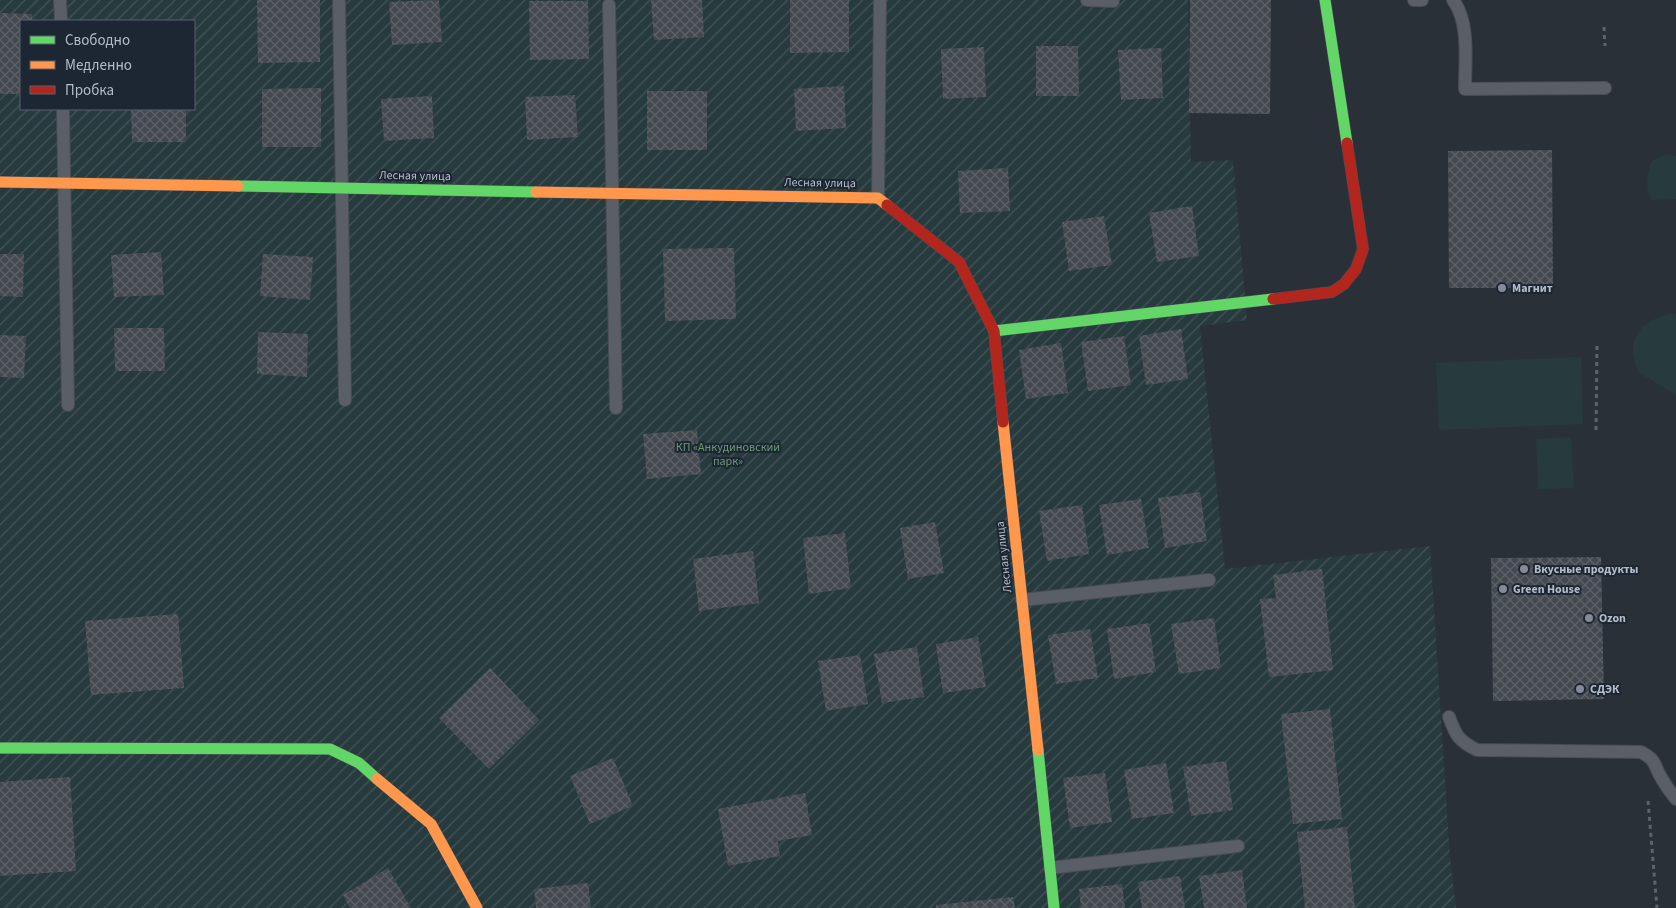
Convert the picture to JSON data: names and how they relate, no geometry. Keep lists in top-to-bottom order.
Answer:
{
  "streets": {
    "street": ["Лесная улица"]
  },
  "parks": ["КП «Анкудиновский парк»"],
  "places": [
    "Магнит",
    "Вкусные продукты",
    "Green House",
    "Ozon",
    "СДЭК"
  ],
  "legend": ["Свободно", "Медленно", "Пробка"]
}
